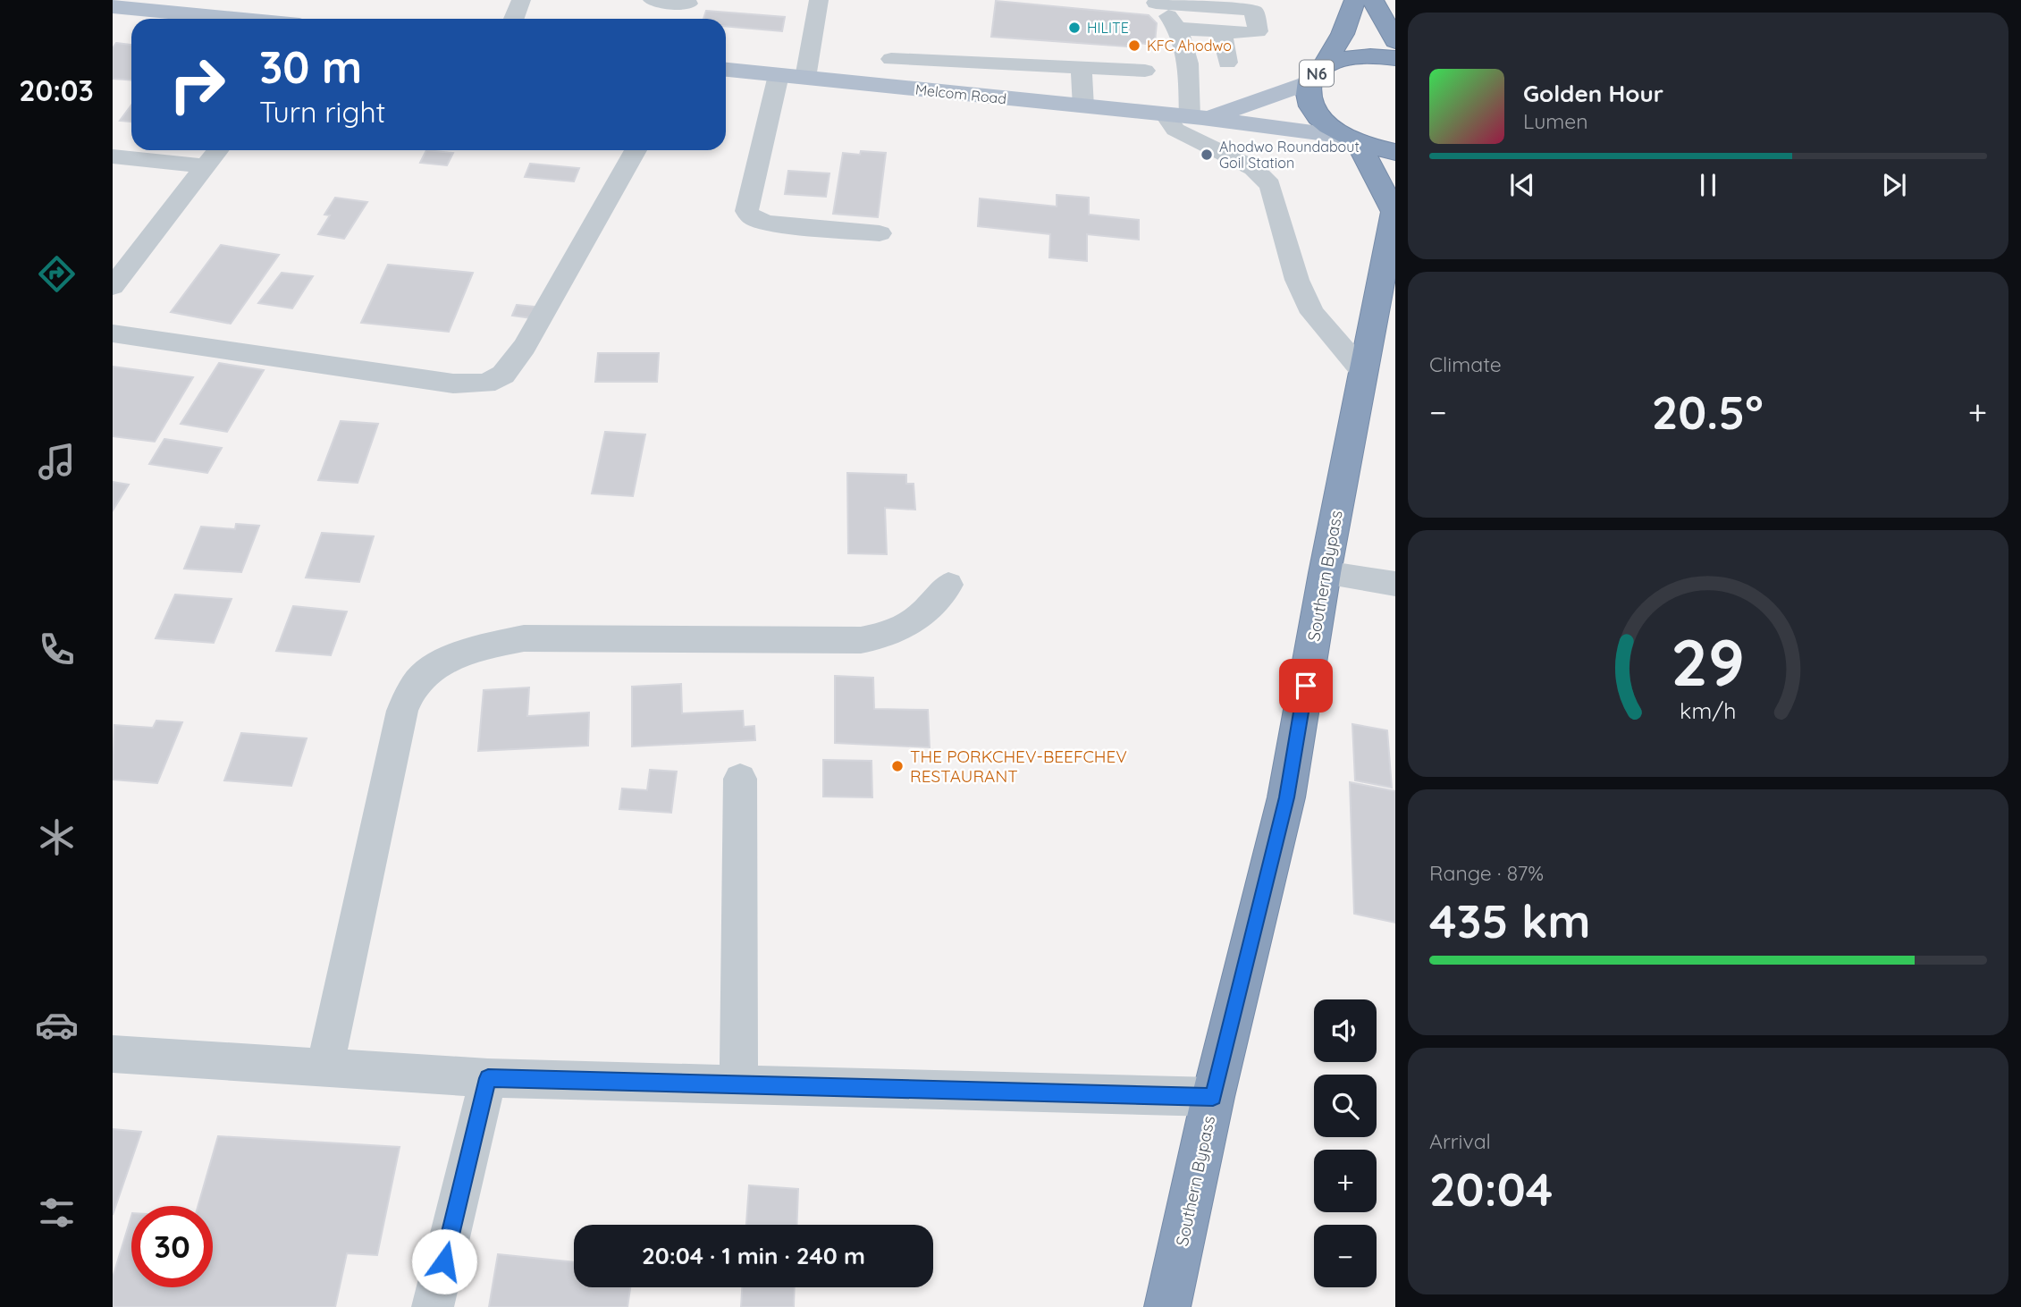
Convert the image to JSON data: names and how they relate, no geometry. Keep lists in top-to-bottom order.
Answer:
{
  "streets": {
    "highway": ["N6", "Southern Bypass"],
    "main road": ["Melcom Road"]
  },
  "crossings": [
    ["N6", "Melcom Road"],
    ["N6", "Southern Bypass"],
    ["Melcom Road", "Southern Bypass"]
  ],
  "places": [
    "HILITE",
    "KFC Ahodwo",
    "Ahodwo Roundabout Goil Station",
    "THE PORKCHEV-BEEFCHEV RESTAURANT"
  ],
  "page": {
    "tabs": "20:03",
    "turn": ["30 m", "Turn right"],
    "song": ["Golden Hour", "Lumen"],
    "tile": [
      "Climate",
      ["Range · 87%", "435 km"],
      ["Arrival", "20:04"]
    ],
    "heat": ["−", "20.5°", "+"],
    "map_buttons": ["+", "−"],
    "limit": "30",
    "trip": "20:04 · 1 min · 240 m",
    "gauge": ["29", "km/h"]
  }
}
